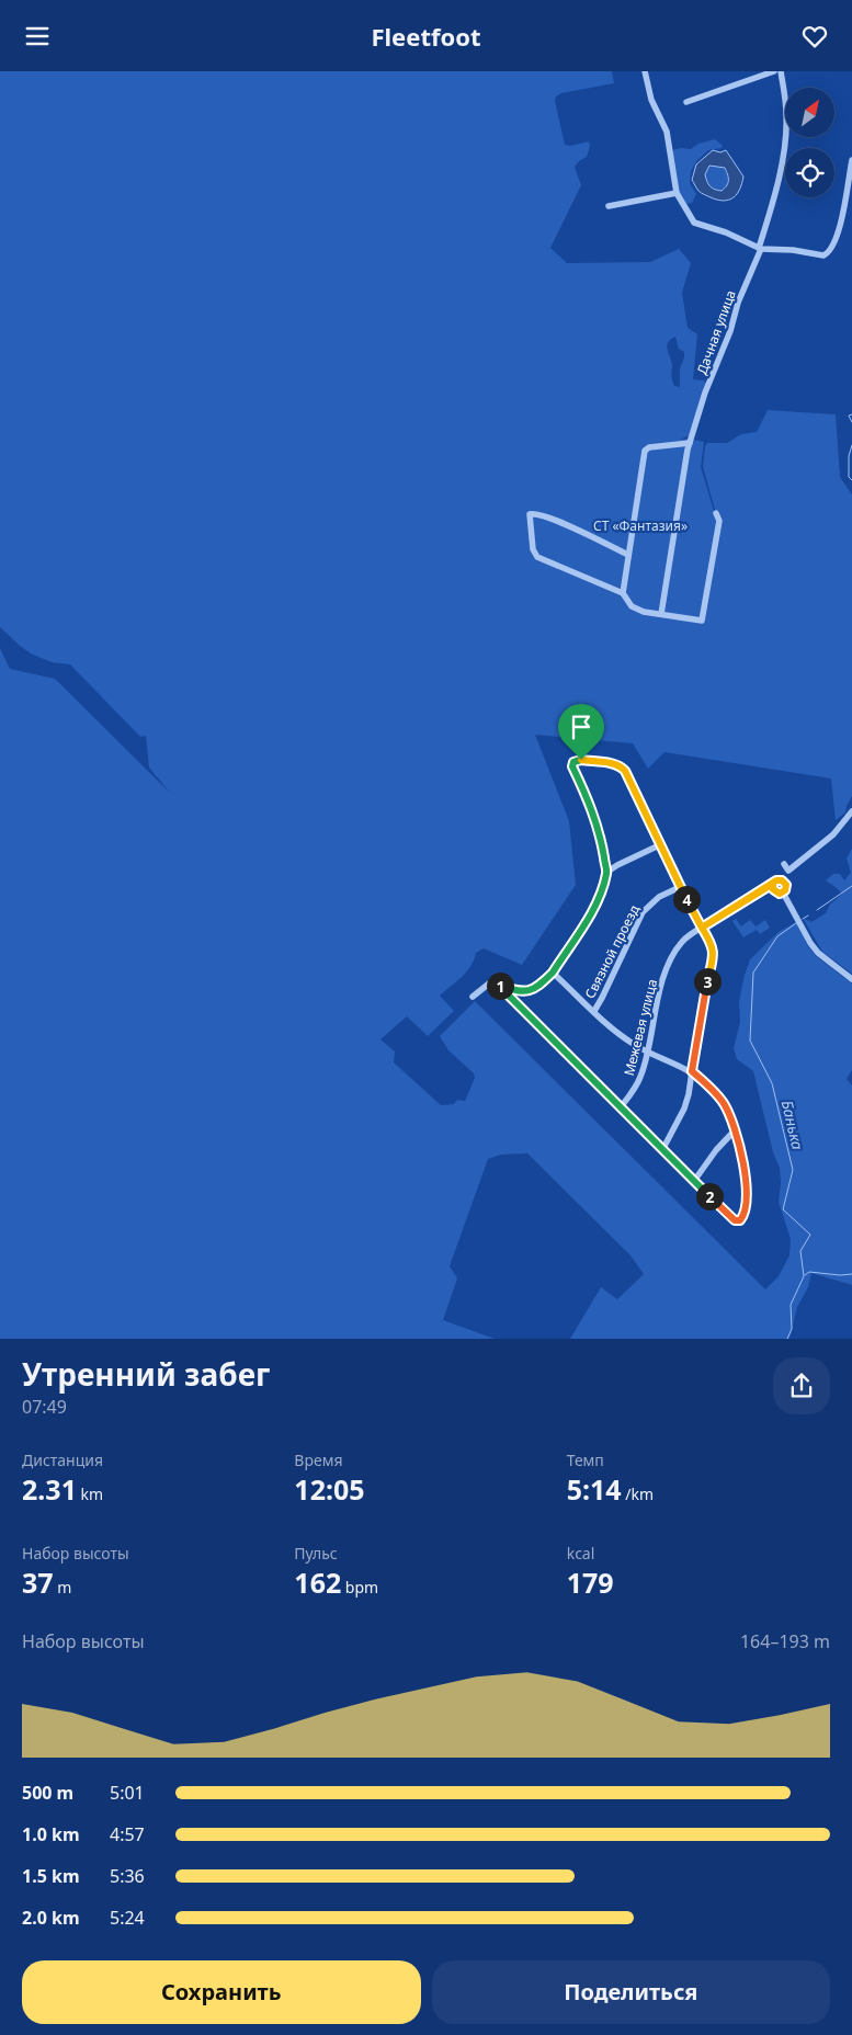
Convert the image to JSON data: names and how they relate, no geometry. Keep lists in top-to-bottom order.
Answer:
{
  "streets": {
    "street": ["Дачная улица", "Связной проезд", "Межевая улица"]
  },
  "water": ["Банька"],
  "parks": ["СТ «Фантазия»"],
  "north": "top right",
  "page": {
    "header": "Fleetfoot",
    "pins": [
      "4",
      "3",
      "1",
      "2"
    ],
    "heading": ["Утренний забег", "07:49"],
    "stats": [
      ["Дистанция", "2.31 km"],
      ["Время", "12:05"],
      ["Темп", "5:14 /km"],
      ["Набор высоты", "37 m"],
      ["Пульс", "162 bpm"],
      ["kcal", "179"]
    ],
    "chart": ["Набор высоты", "164–193 m"],
    "list": [
      {
        "name": "500 m",
        "note": "5:01"
      },
      {
        "name": "1.0 km",
        "note": "4:57"
      },
      {
        "name": "1.5 km",
        "note": "5:36"
      },
      {
        "name": "2.0 km",
        "note": "5:24"
      }
    ],
    "buttons": ["Сохранить", "Поделиться"]
  }
}
